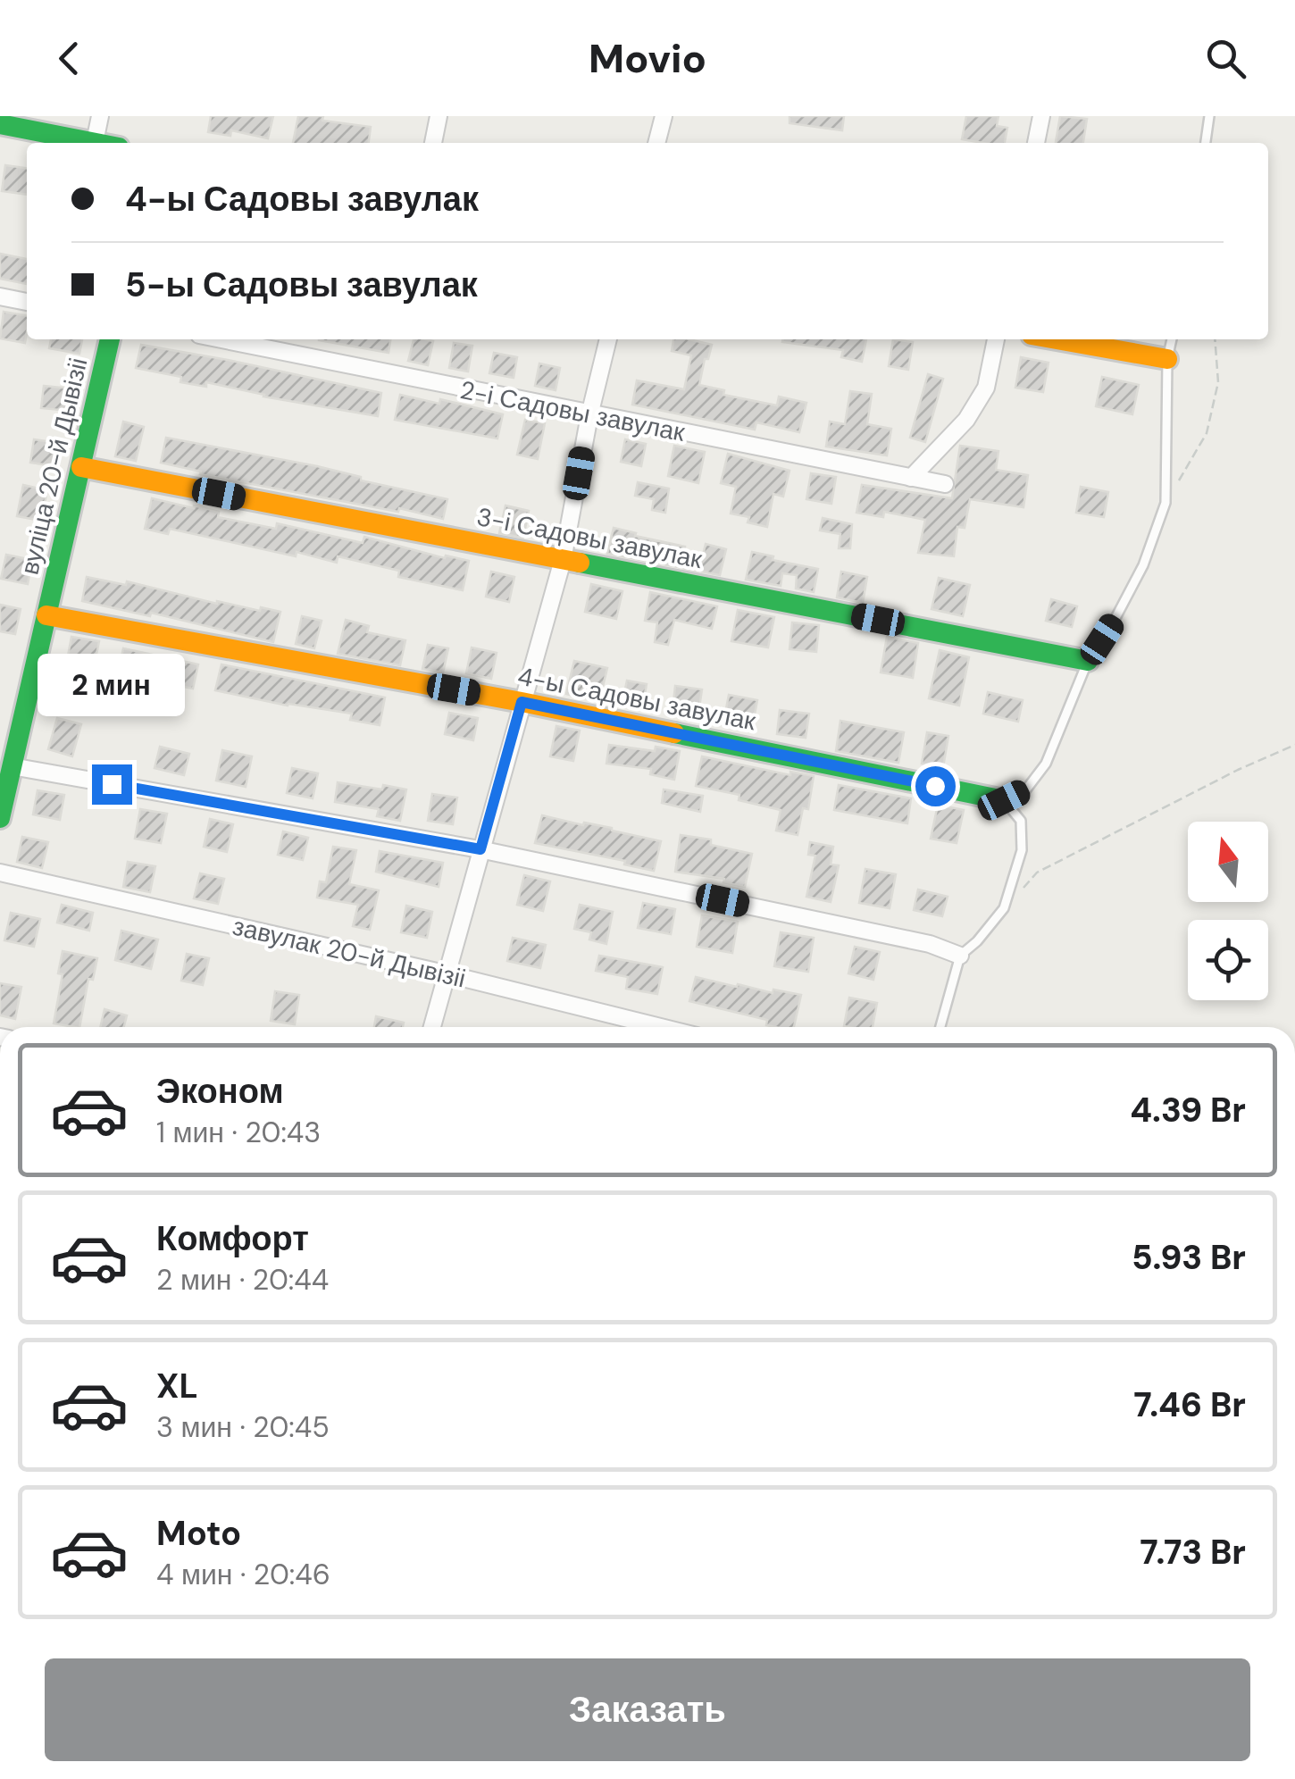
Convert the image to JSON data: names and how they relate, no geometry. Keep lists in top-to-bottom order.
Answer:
{
  "streets": {
    "street": [
      "2-і Садовы завулак",
      "вуліца 20-й Дывізіі",
      "3-і Садовы завулак",
      "4-ы Садовы завулак",
      "завулак 20-й Дывізіі"
    ]
  },
  "crossings": [
    ["вуліца 20-й Дывізіі", "3-і Садовы завулак"],
    ["вуліца 20-й Дывізіі", "4-ы Садовы завулак"]
  ],
  "north": "top",
  "page": {
    "header": "Movio",
    "banner": ["4-ы Садовы завулак", "5-ы Садовы завулак"],
    "bubble": "2 мин",
    "list": [
      {
        "name": "Эконом",
        "note": "1 мин · 20:43",
        "value": "4.39 Br"
      },
      {
        "name": "Комфорт",
        "note": "2 мин · 20:44",
        "value": "5.93 Br"
      },
      {
        "name": "XL",
        "note": "3 мин · 20:45",
        "value": "7.46 Br"
      },
      {
        "name": "Moto",
        "note": "4 мин · 20:46",
        "value": "7.73 Br"
      }
    ],
    "buttons": "Заказать"
  }
}
